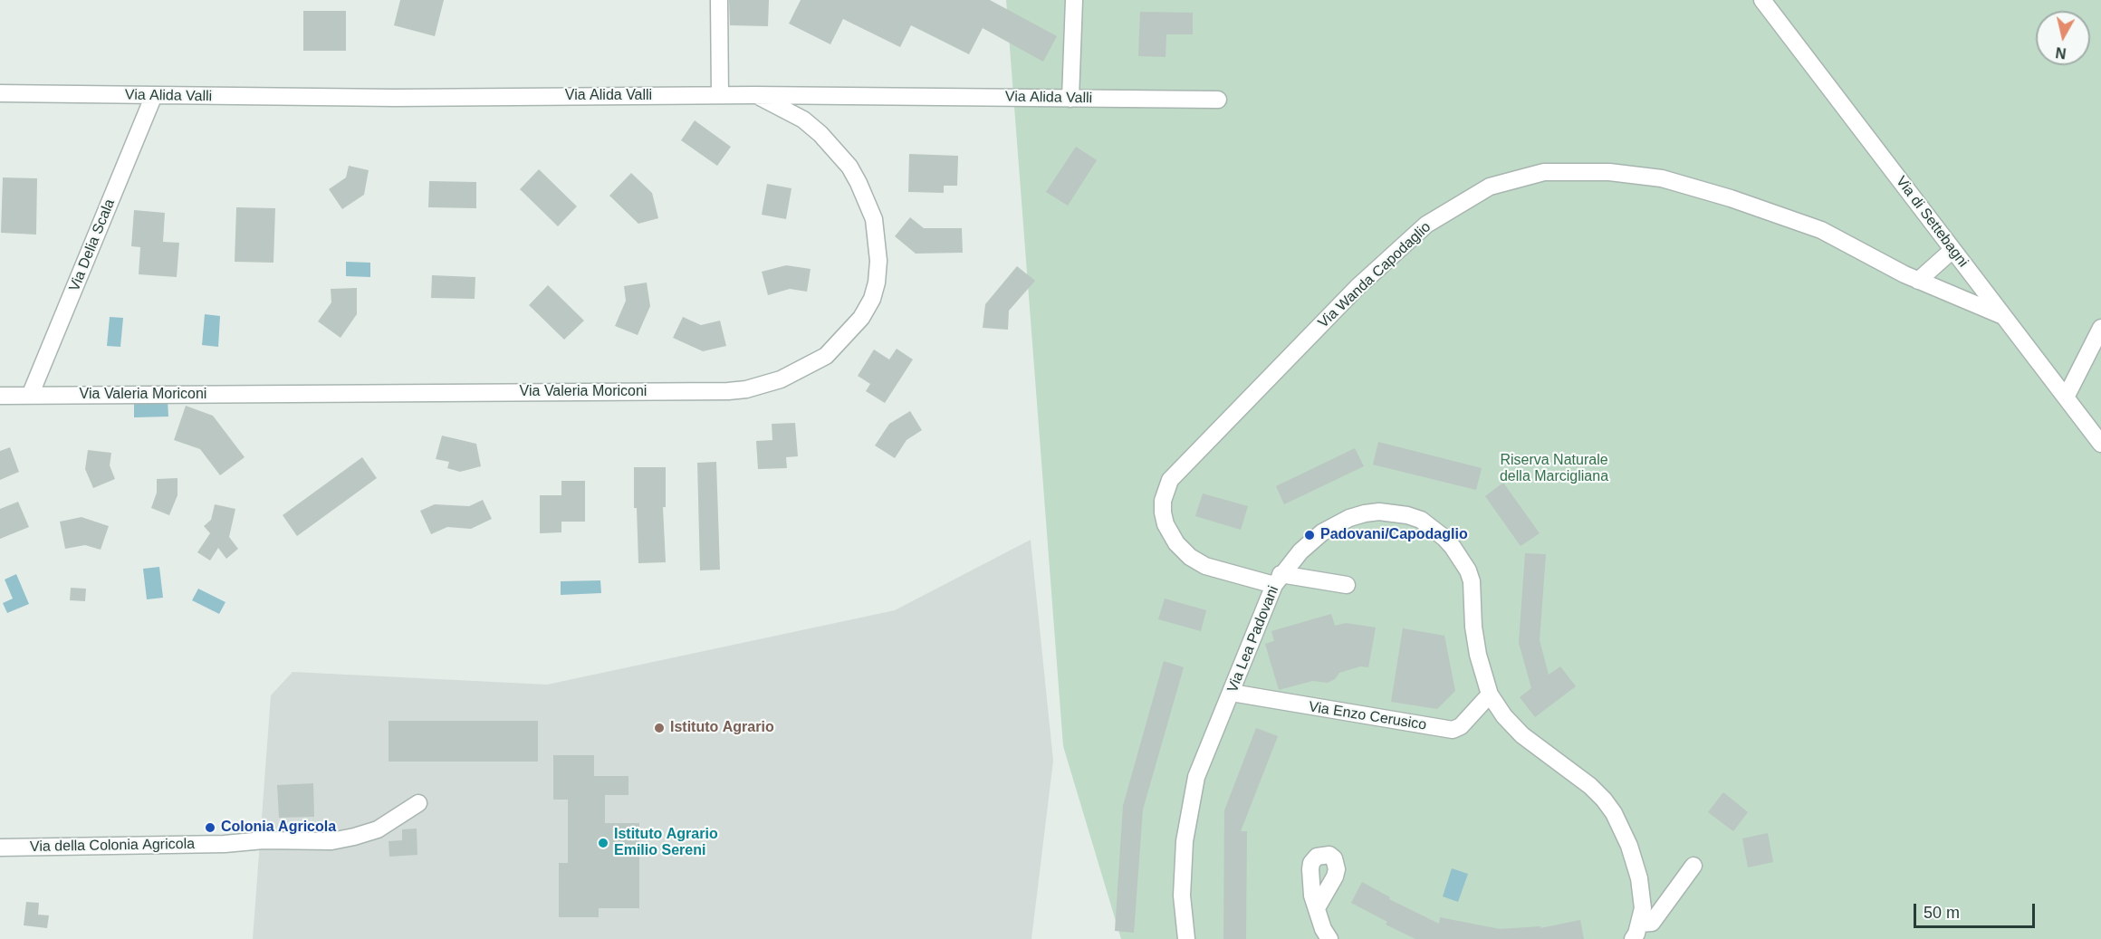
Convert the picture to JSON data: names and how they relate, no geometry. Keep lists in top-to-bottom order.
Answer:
{
  "streets": {
    "street": [
      "Via Alida Valli",
      "Via di Settebagni",
      "Via Delia Scala",
      "Via Wanda Capodaglio",
      "Via Valeria Moriconi",
      "Via Lea Padovani",
      "Via Enzo Cerusico",
      "Via della Colonia Agricola"
    ]
  },
  "crossings": [
    ["Via Alida Valli", "Via Delia Scala"],
    ["Via Alida Valli", "Via Valeria Moriconi"],
    ["Via di Settebagni", "Via Wanda Capodaglio"],
    ["Via Delia Scala", "Via Valeria Moriconi"],
    ["Via Wanda Capodaglio", "Via Lea Padovani"],
    ["Via Lea Padovani", "Via Enzo Cerusico"]
  ],
  "parks": ["Riserva Naturale della Marcigliana"],
  "places": [
    "Padovani/Capodaglio",
    "Istituto Agrario",
    "Colonia Agricola",
    "Istituto Agrario Emilio Sereni"
  ],
  "scale_bar": "50 m",
  "north": "bottom"
}
